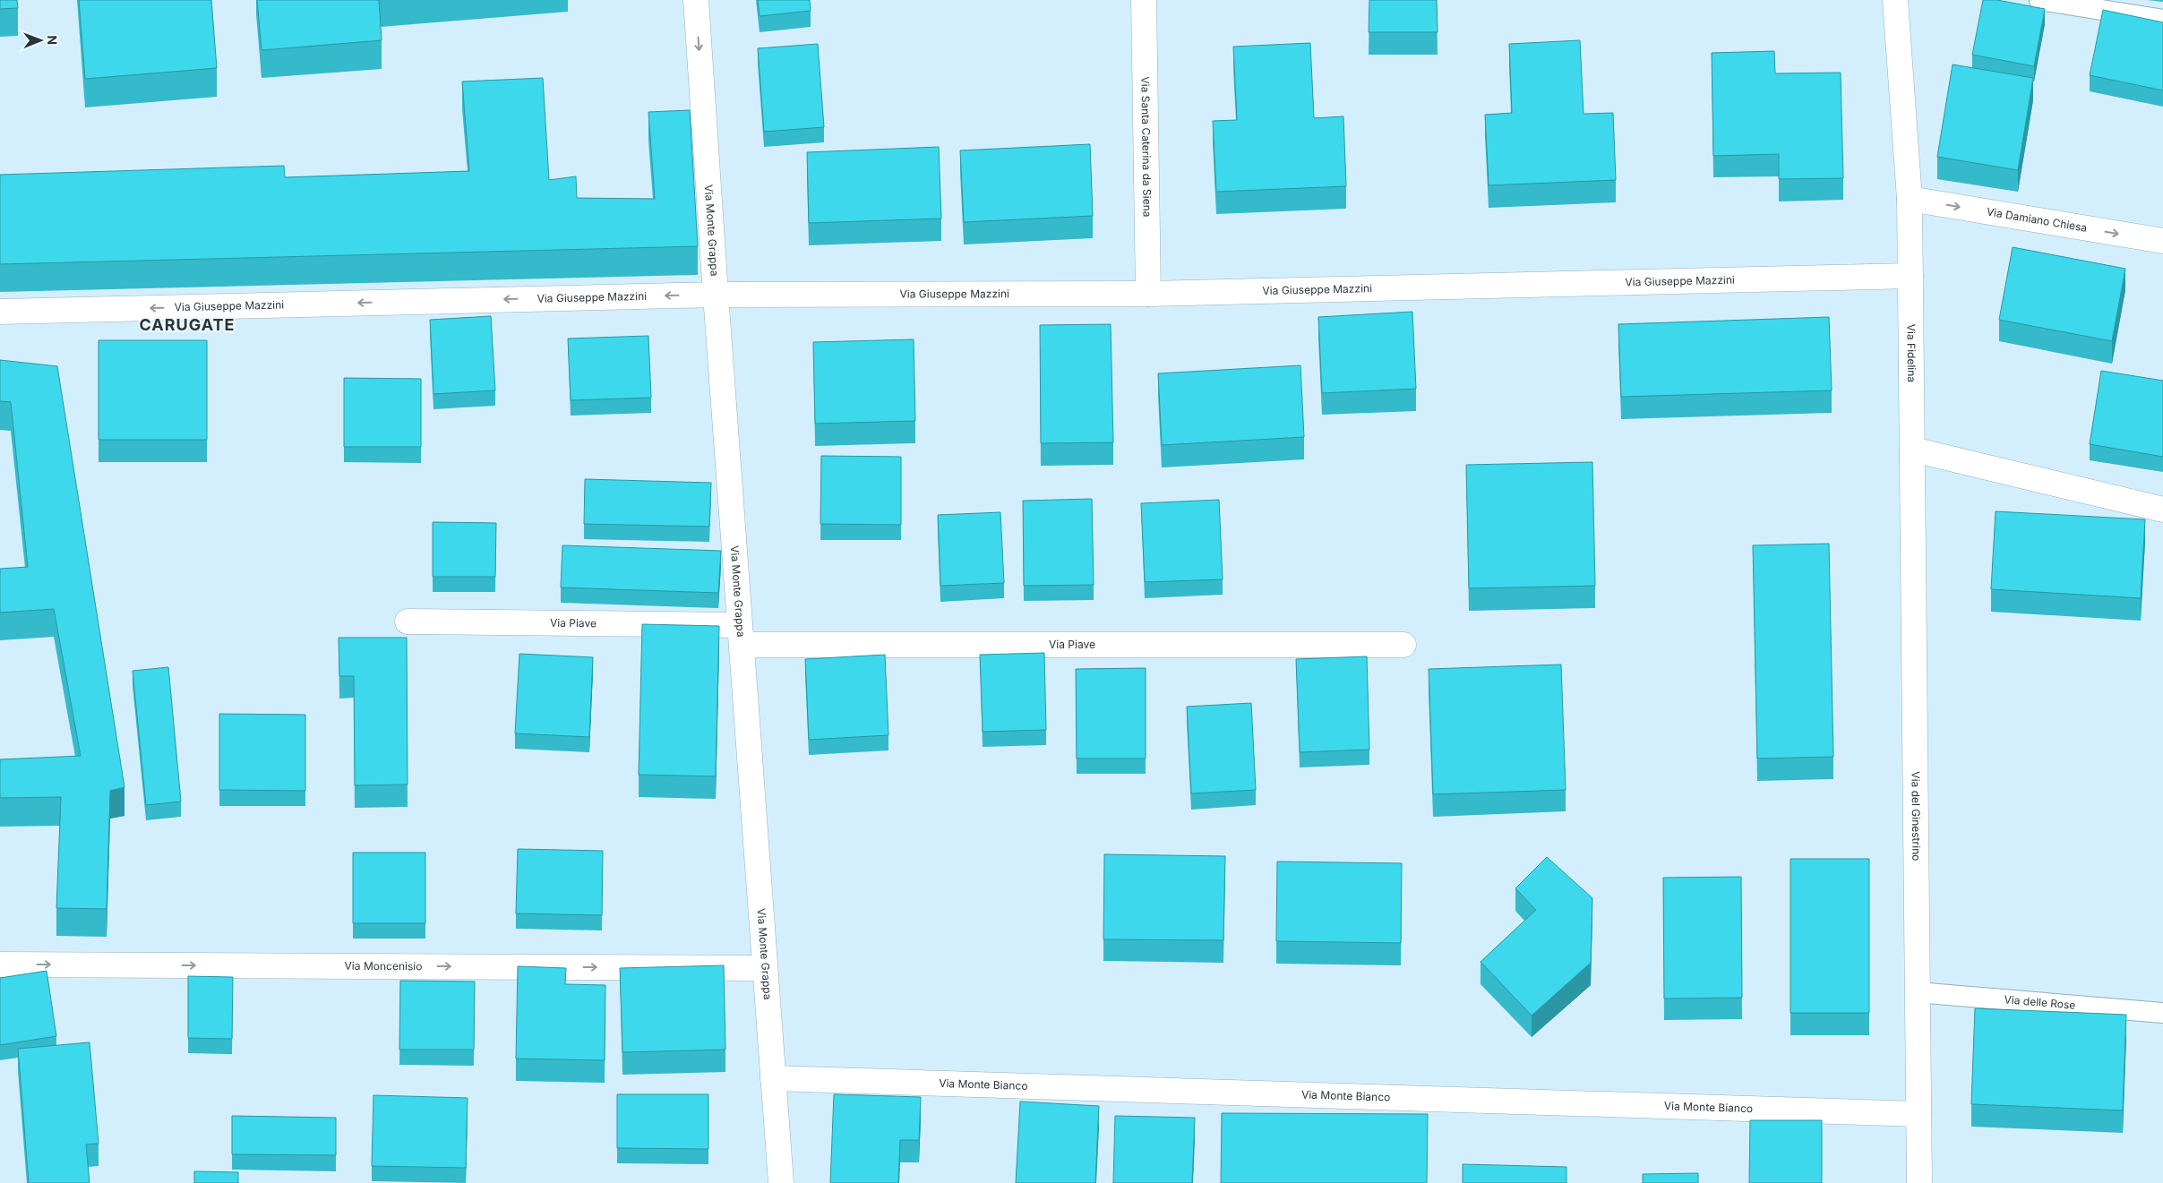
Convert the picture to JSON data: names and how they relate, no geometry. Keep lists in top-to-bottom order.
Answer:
{
  "streets": {
    "street": [
      "Via Santa Caterina da Siena",
      "Via Damiano Chiesa",
      "Via Monte Grappa",
      "Via Giuseppe Mazzini",
      "Via Fidelina",
      "Via Piave",
      "Via del Ginestrino",
      "Via Moncenisio",
      "Via Monte Bianco"
    ],
    "lane": ["Via delle Rose"]
  },
  "crossings": [
    ["Via Santa Caterina da Siena", "Via Giuseppe Mazzini"],
    ["Via Damiano Chiesa", "Via Fidelina"],
    ["Via Monte Grappa", "Via Giuseppe Mazzini"],
    ["Via Monte Grappa", "Via Piave"],
    ["Via Monte Grappa", "Via Moncenisio"],
    ["Via Monte Grappa", "Via Monte Bianco"],
    ["Via Giuseppe Mazzini", "Via Fidelina"],
    ["Via Fidelina", "Via del Ginestrino"],
    ["Via del Ginestrino", "Via delle Rose"],
    ["Via del Ginestrino", "Via Monte Bianco"]
  ],
  "one_way": ["Via Damiano Chiesa", "Via Giuseppe Mazzini", "Via Moncenisio"],
  "districts": ["CARUGATE"],
  "north": "right"
}
